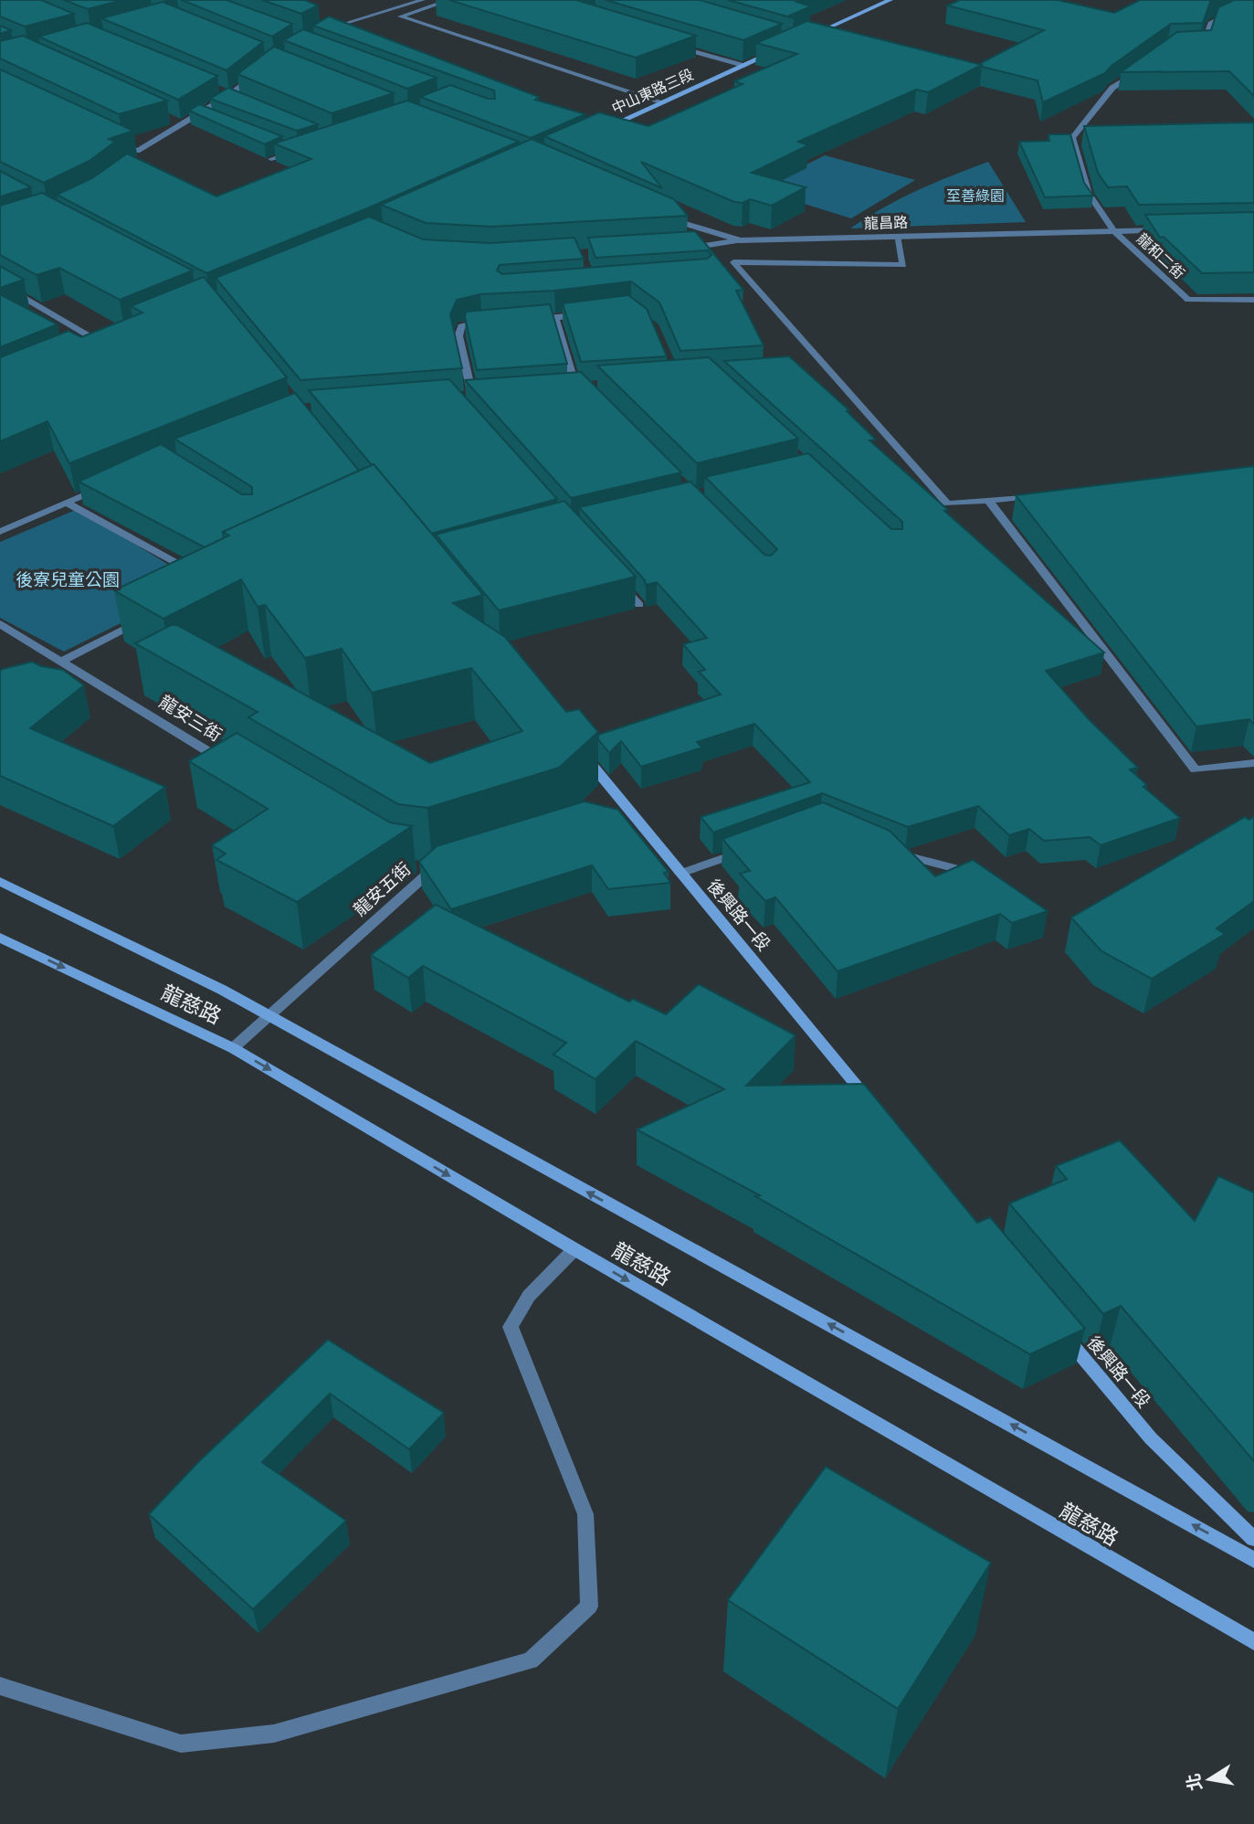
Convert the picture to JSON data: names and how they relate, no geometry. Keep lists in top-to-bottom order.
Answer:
{
  "streets": {
    "street": [
      "中山東路三段",
      "龍昌路",
      "龍和二街",
      "龍安三街",
      "龍安五街",
      "後興路一段",
      "龍慈路"
    ]
  },
  "crossings": [
    ["龍昌路", "龍和二街"],
    ["龍安五街", "龍慈路"]
  ],
  "parks": ["至善綠園", "後寮兒童公園"],
  "north": "left"
}
